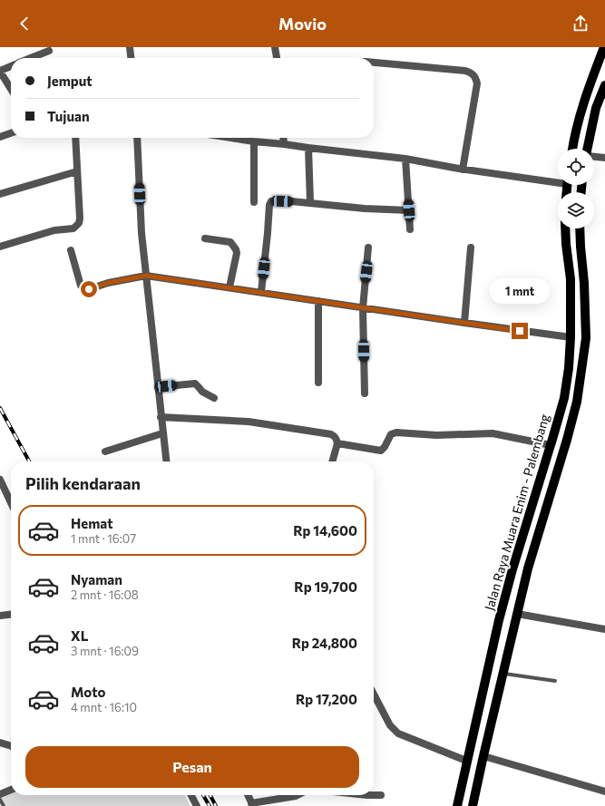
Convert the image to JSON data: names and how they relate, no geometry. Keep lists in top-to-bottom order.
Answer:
{
  "streets": {
    "main road": ["Jalan Raya Muara Enim - Palembang"]
  },
  "page": {
    "header": "Movio",
    "banner": ["Jemput", "Tujuan"],
    "bubble": "1 mnt",
    "heading": "Pilih kendaraan",
    "list": [
      {
        "name": "Hemat",
        "note": "1 mnt · 16:07",
        "value": "Rp 14,600"
      },
      {
        "name": "Nyaman",
        "note": "2 mnt · 16:08",
        "value": "Rp 19,700"
      },
      {
        "name": "XL",
        "note": "3 mnt · 16:09",
        "value": "Rp 24,800"
      },
      {
        "name": "Moto",
        "note": "4 mnt · 16:10",
        "value": "Rp 17,200"
      }
    ],
    "buttons": "Pesan"
  }
}
